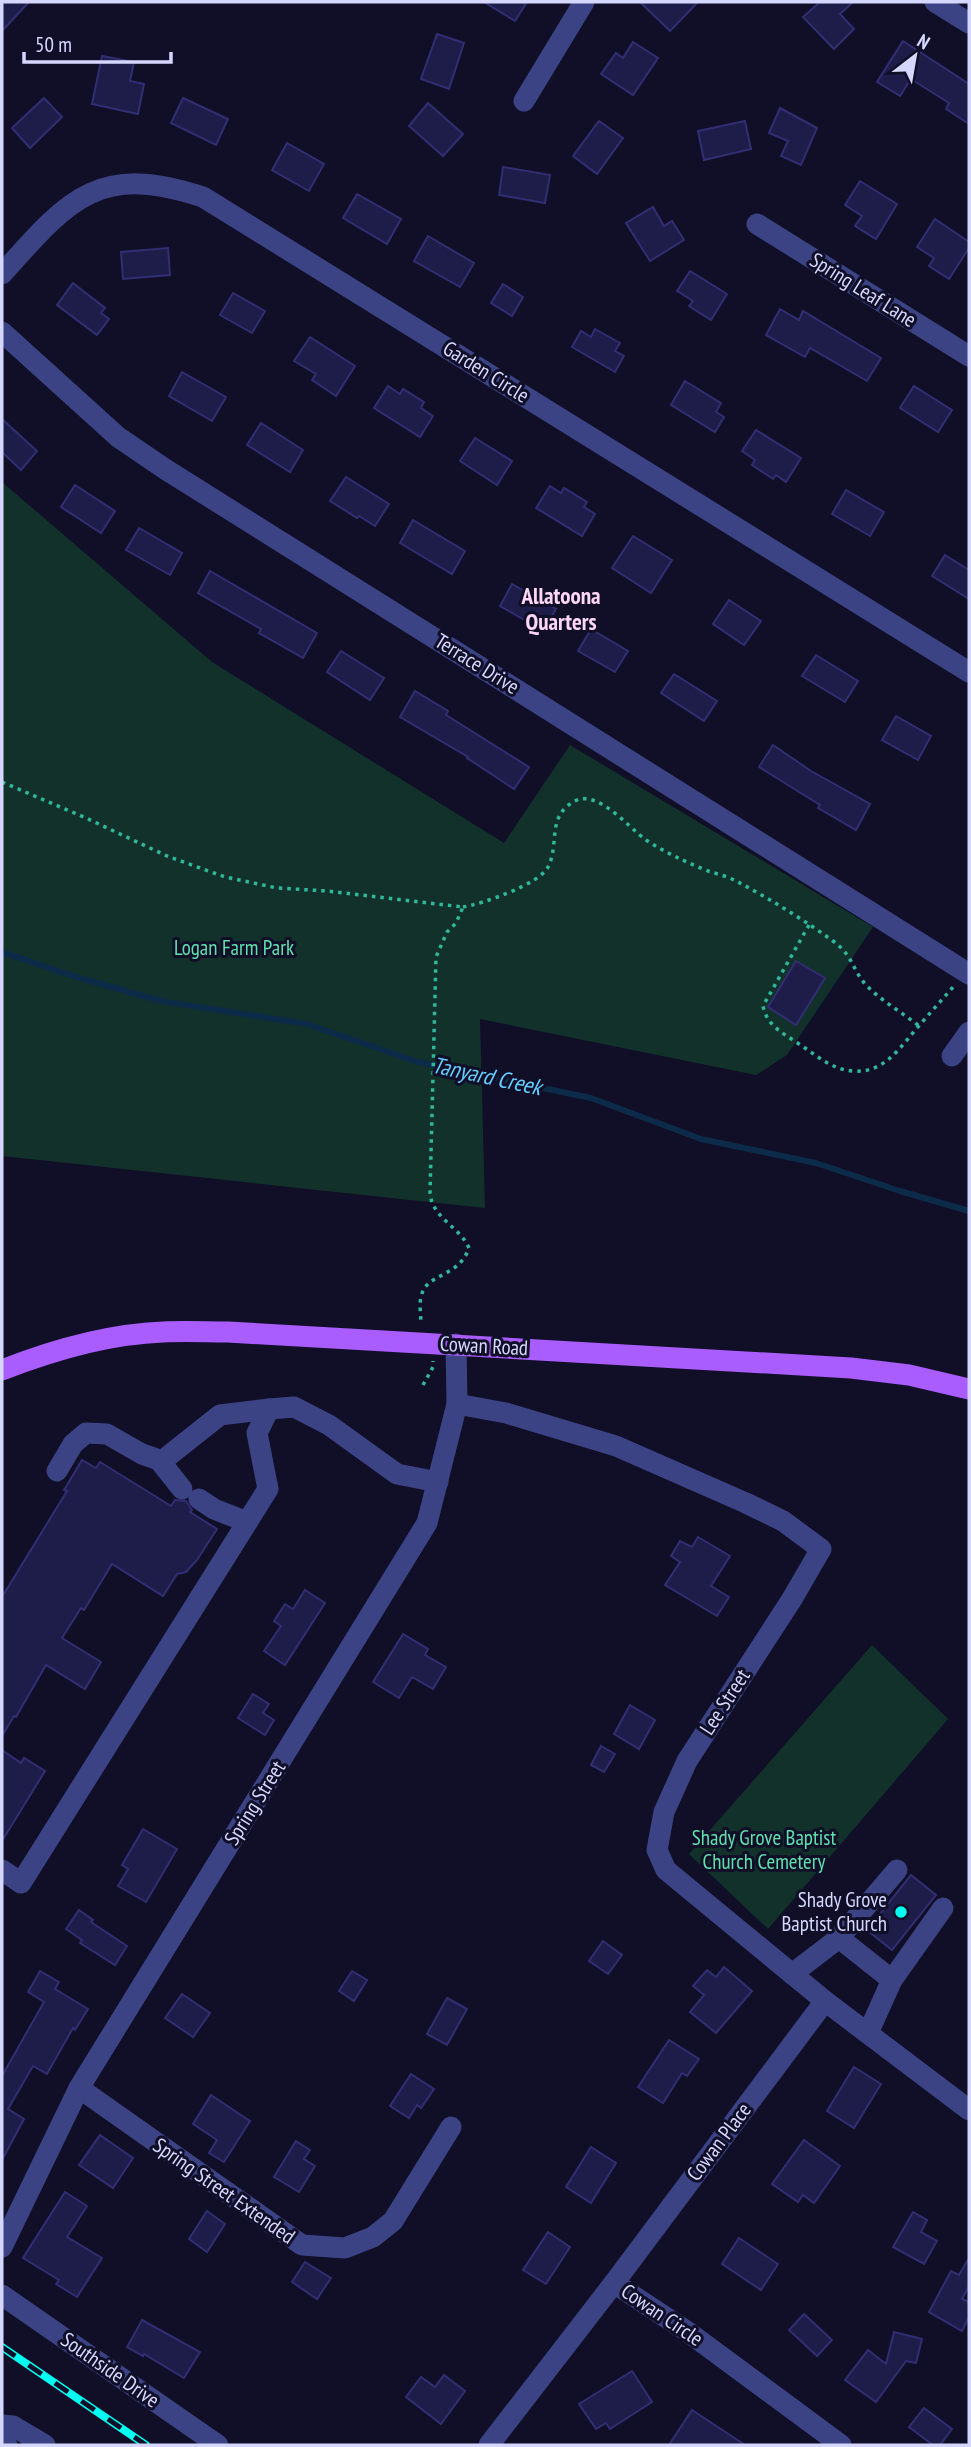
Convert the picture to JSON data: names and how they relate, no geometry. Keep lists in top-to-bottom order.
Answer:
{
  "streets": {
    "main road": ["Cowan Road"],
    "street": [
      "Spring Leaf Lane",
      "Garden Circle",
      "Terrace Drive",
      "Lee Street",
      "Spring Street",
      "Cowan Place",
      "Spring Street Extended",
      "Cowan Circle",
      "Southside Drive"
    ]
  },
  "crossings": [
    ["Cowan Road", "Spring Street"],
    ["Lee Street", "Spring Street"],
    ["Lee Street", "Cowan Place"],
    ["Spring Street", "Spring Street Extended"],
    ["Cowan Place", "Cowan Circle"]
  ],
  "districts": ["Allatoona Quarters"],
  "water": ["Tanyard Creek"],
  "parks": ["Logan Farm Park", "Shady Grove Baptist Church Cemetery"],
  "places": ["Shady Grove Baptist Church"],
  "scale_bar": "50 m",
  "north": "top right"
}
